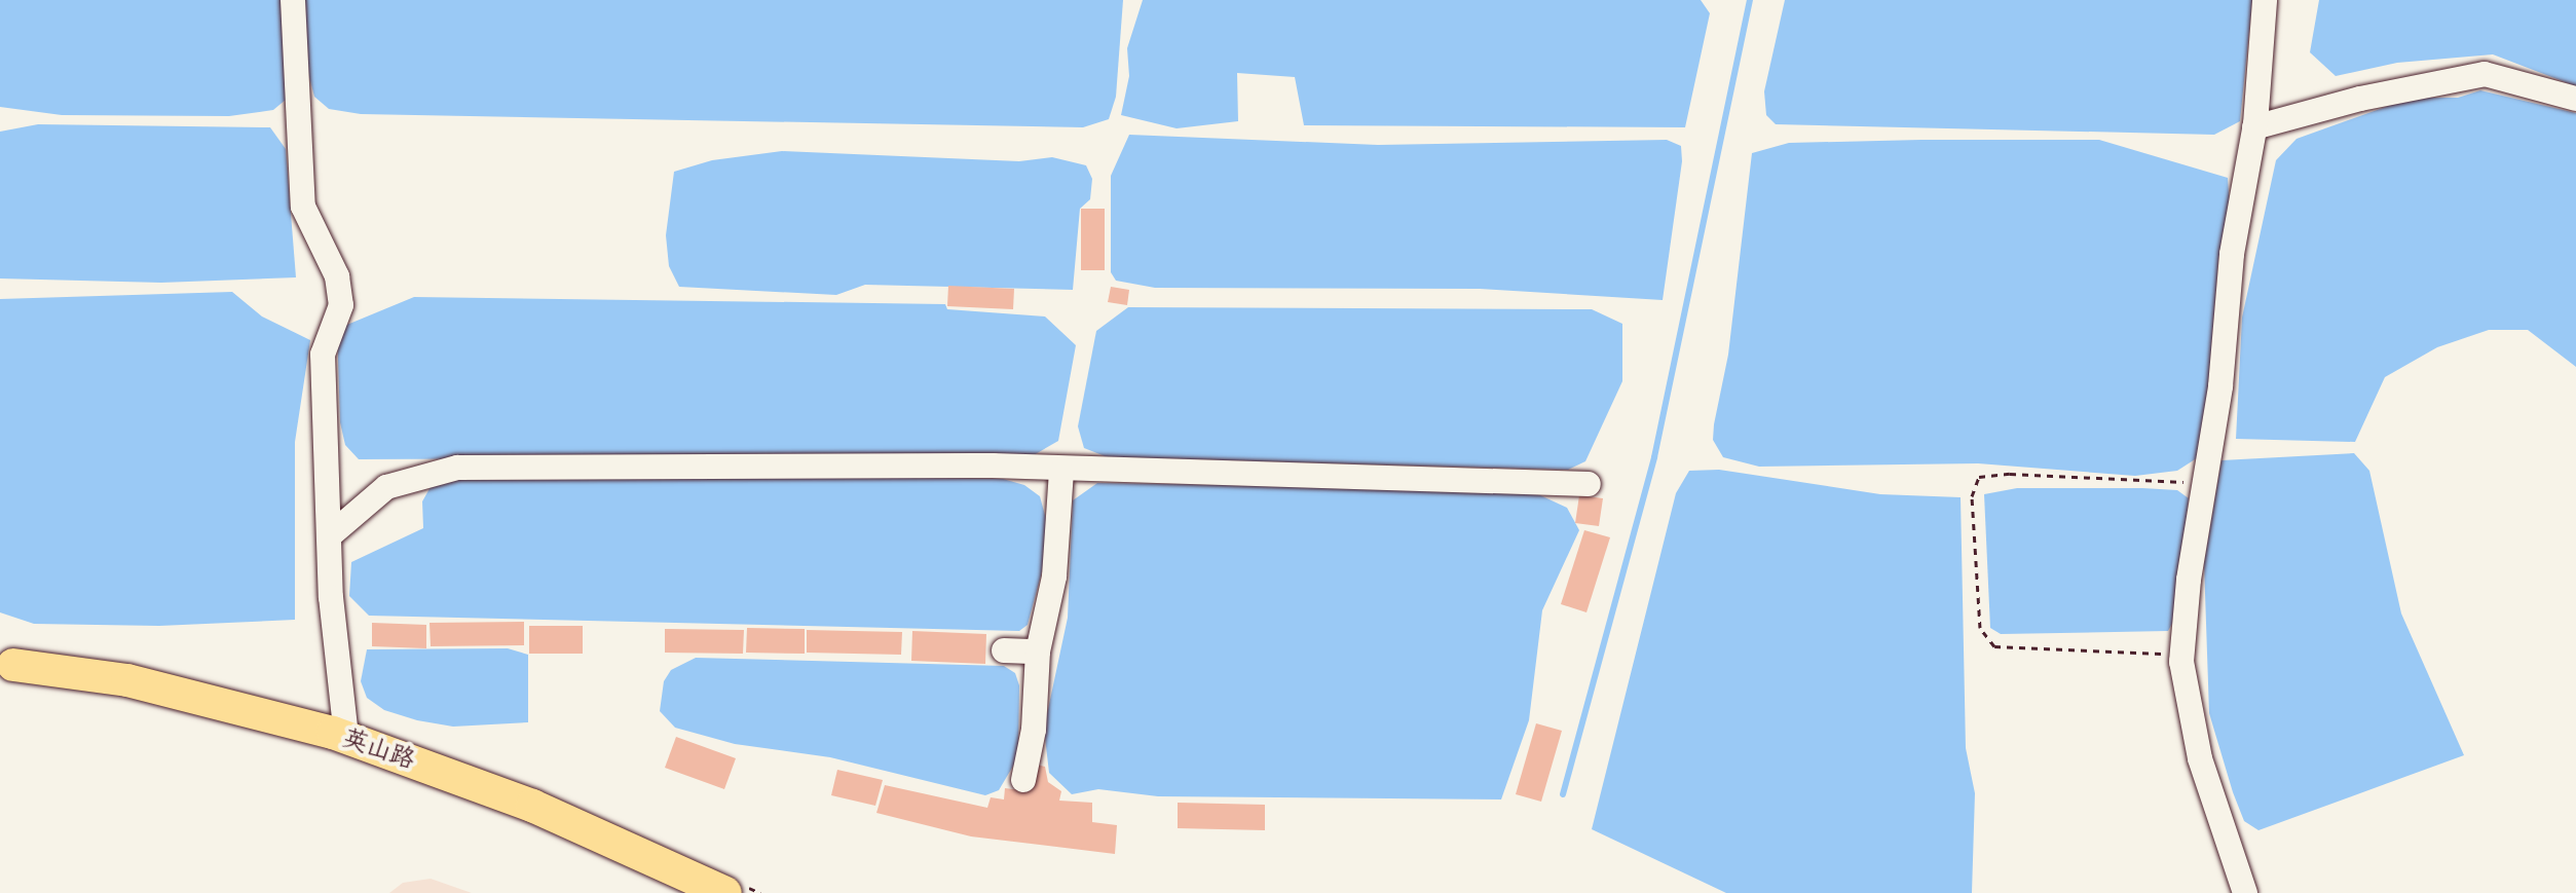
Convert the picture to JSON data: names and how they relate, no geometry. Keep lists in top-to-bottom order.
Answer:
{
  "streets": {
    "main road": ["英山路"]
  }
}
